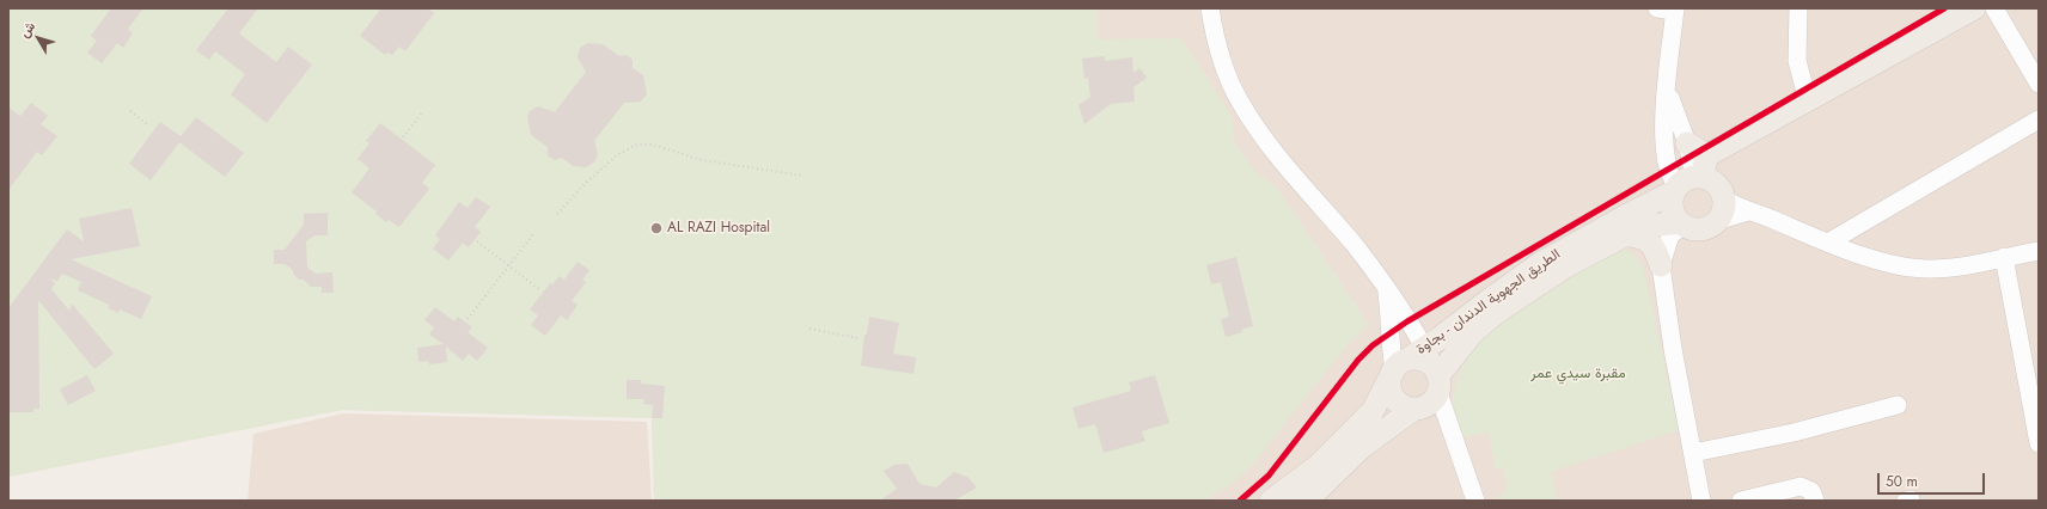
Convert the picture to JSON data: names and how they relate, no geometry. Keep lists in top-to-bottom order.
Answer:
{
  "streets": {
    "main road": ["الطريق الجهوية الدندان - بجاوة"]
  },
  "parks": ["مقبرة سيدي عمر"],
  "places": ["AL RAZI Hospital"],
  "scale_bar": "50 m",
  "north": "top left"
}
